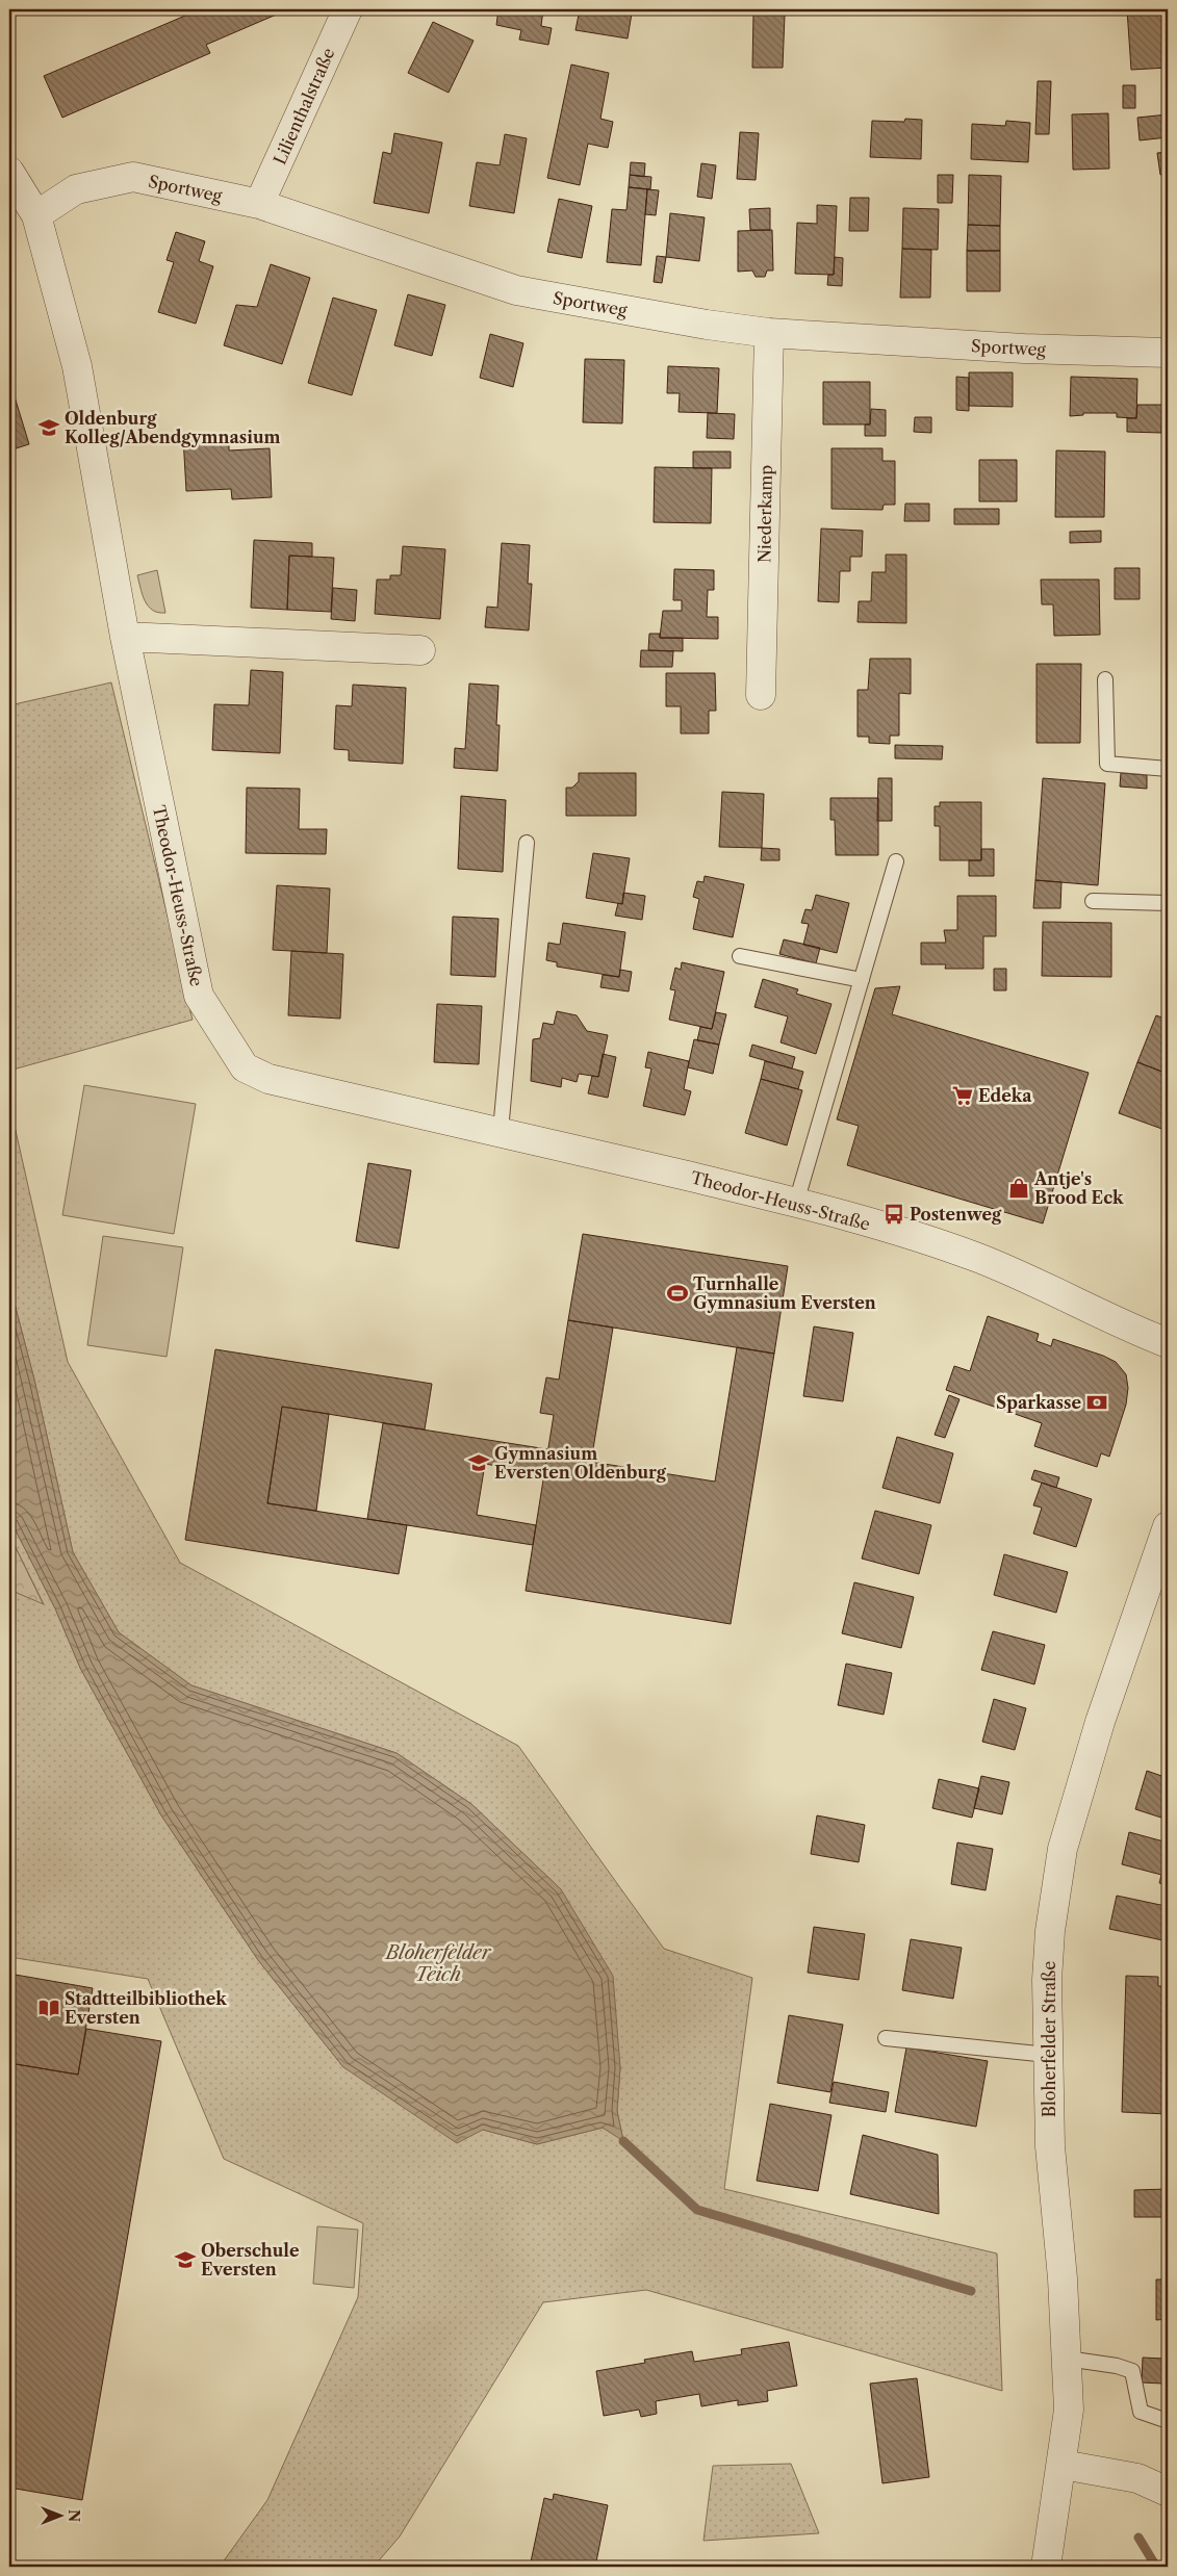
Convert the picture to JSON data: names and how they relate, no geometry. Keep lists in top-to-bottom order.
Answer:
{
  "streets": {
    "street": [
      "Lilienthalstraße",
      "Sportweg",
      "Niederkamp",
      "Theodor-Heuss-Straße",
      "Bloherfelder Straße"
    ]
  },
  "crossings": [
    ["Lilienthalstraße", "Sportweg"],
    ["Sportweg", "Niederkamp"],
    ["Sportweg", "Theodor-Heuss-Straße"]
  ],
  "water": ["Bloherfelder Teich"],
  "places": {
    "school or university": ["Oldenburg Kolleg/Abendgymnasium", "Gymnasium Eversten Oldenburg", "Oberschule Eversten"],
    "supermarket": ["Edeka"],
    "shop": ["Antje's Brood Eck"],
    "bus stop": ["Postenweg"],
    "sports": ["Turnhalle Gymnasium Eversten"],
    "bank": ["Sparkasse"],
    "library": ["Stadtteilbibliothek Eversten"]
  },
  "north": "right"
}
